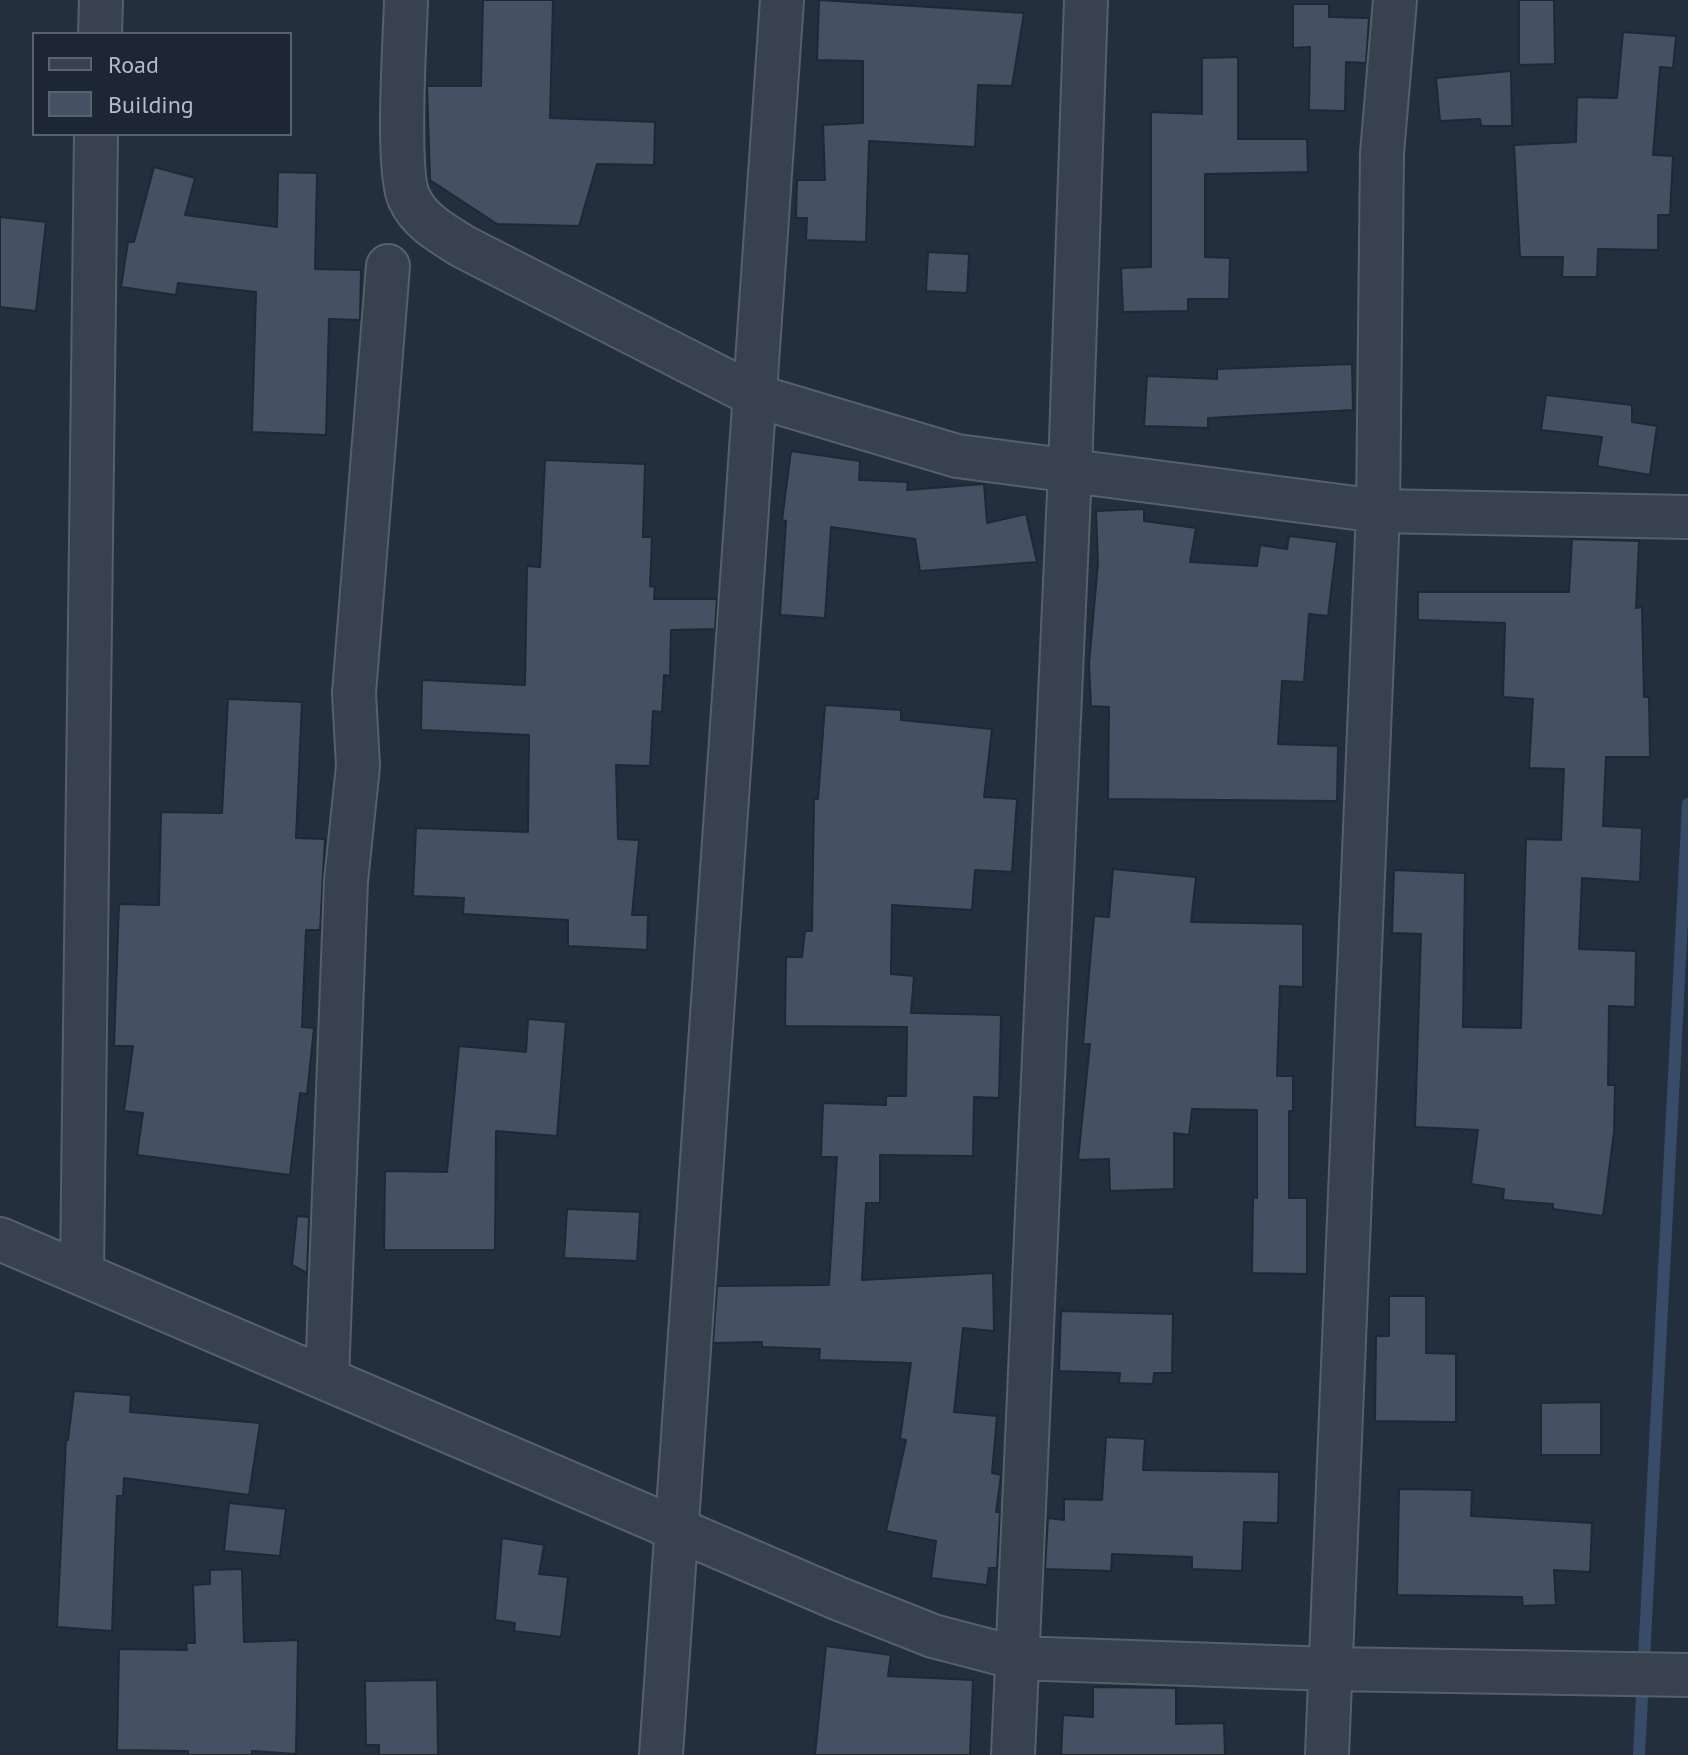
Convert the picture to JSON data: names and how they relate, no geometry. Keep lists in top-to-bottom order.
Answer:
{
  "legend": ["Road", "Building"]
}
